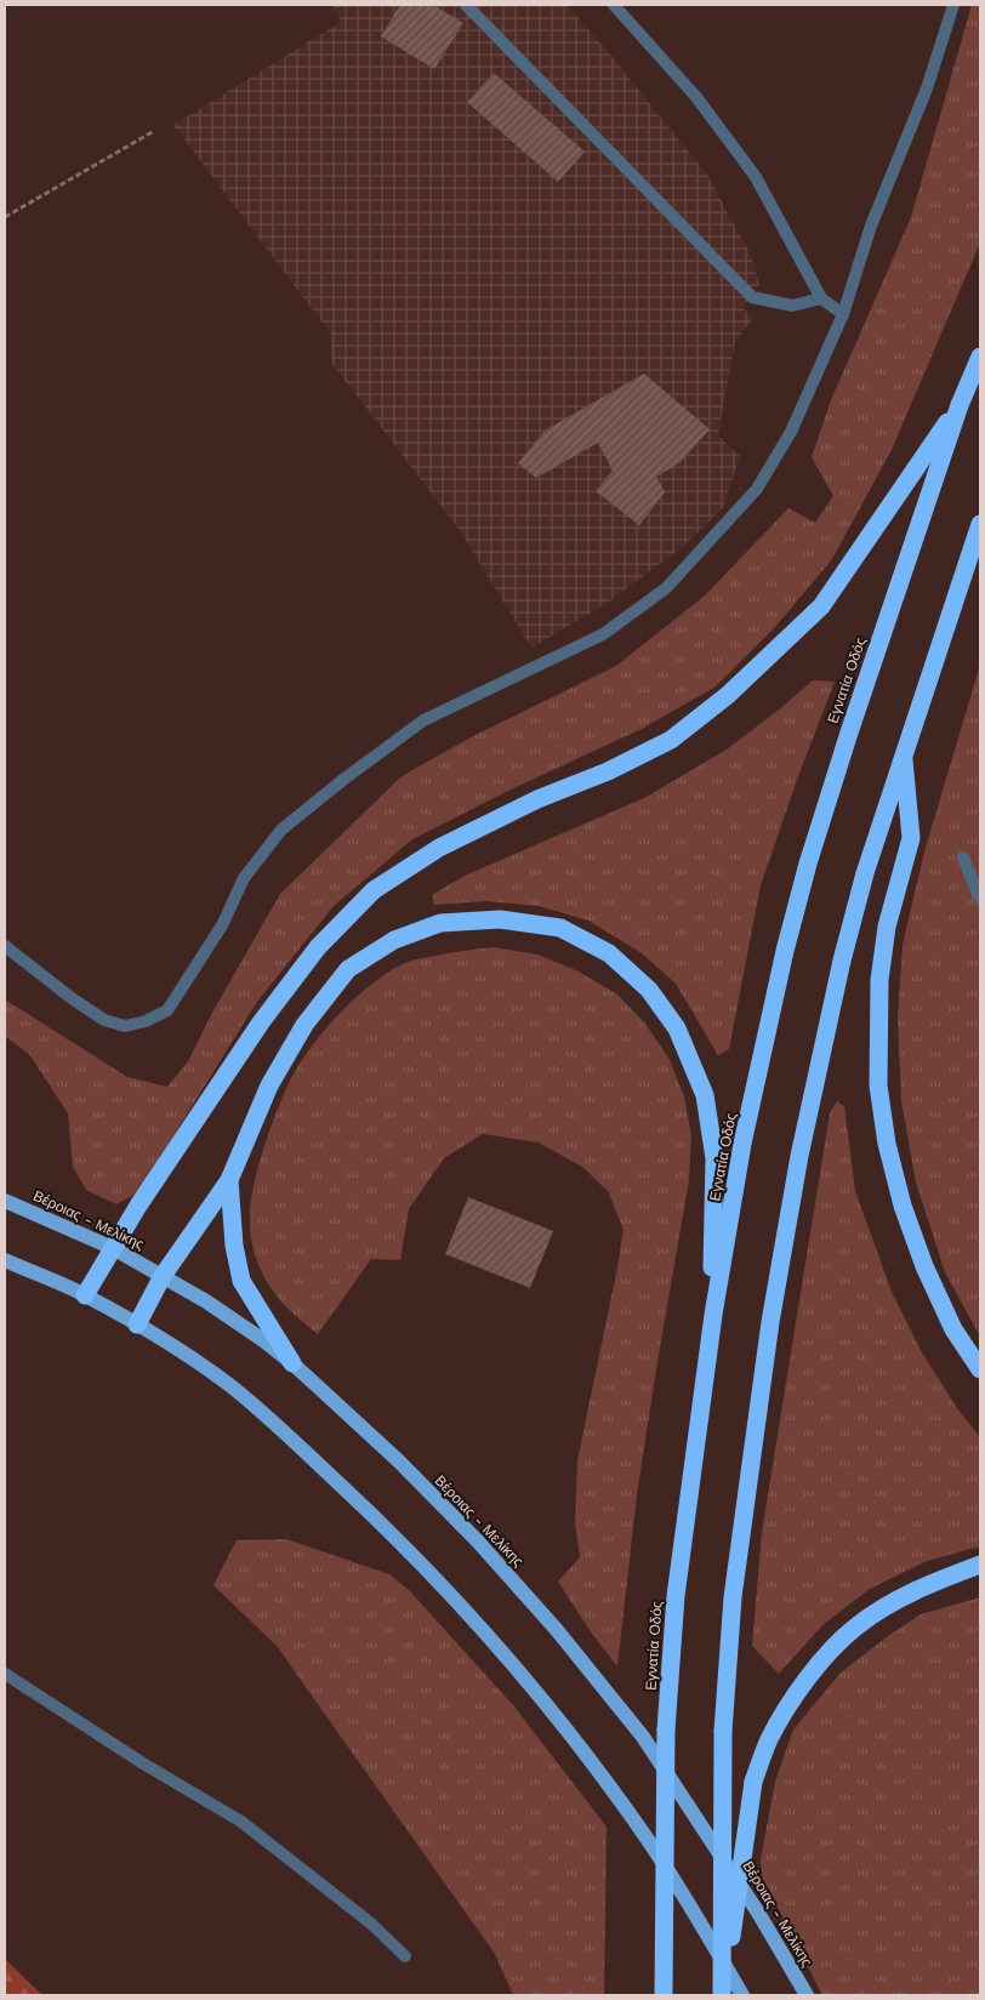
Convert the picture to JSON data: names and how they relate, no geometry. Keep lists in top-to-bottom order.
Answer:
{
  "streets": {
    "highway": ["Εγνατία Οδός"],
    "main road": ["Βέροιας - Μελίκης"]
  }
}
